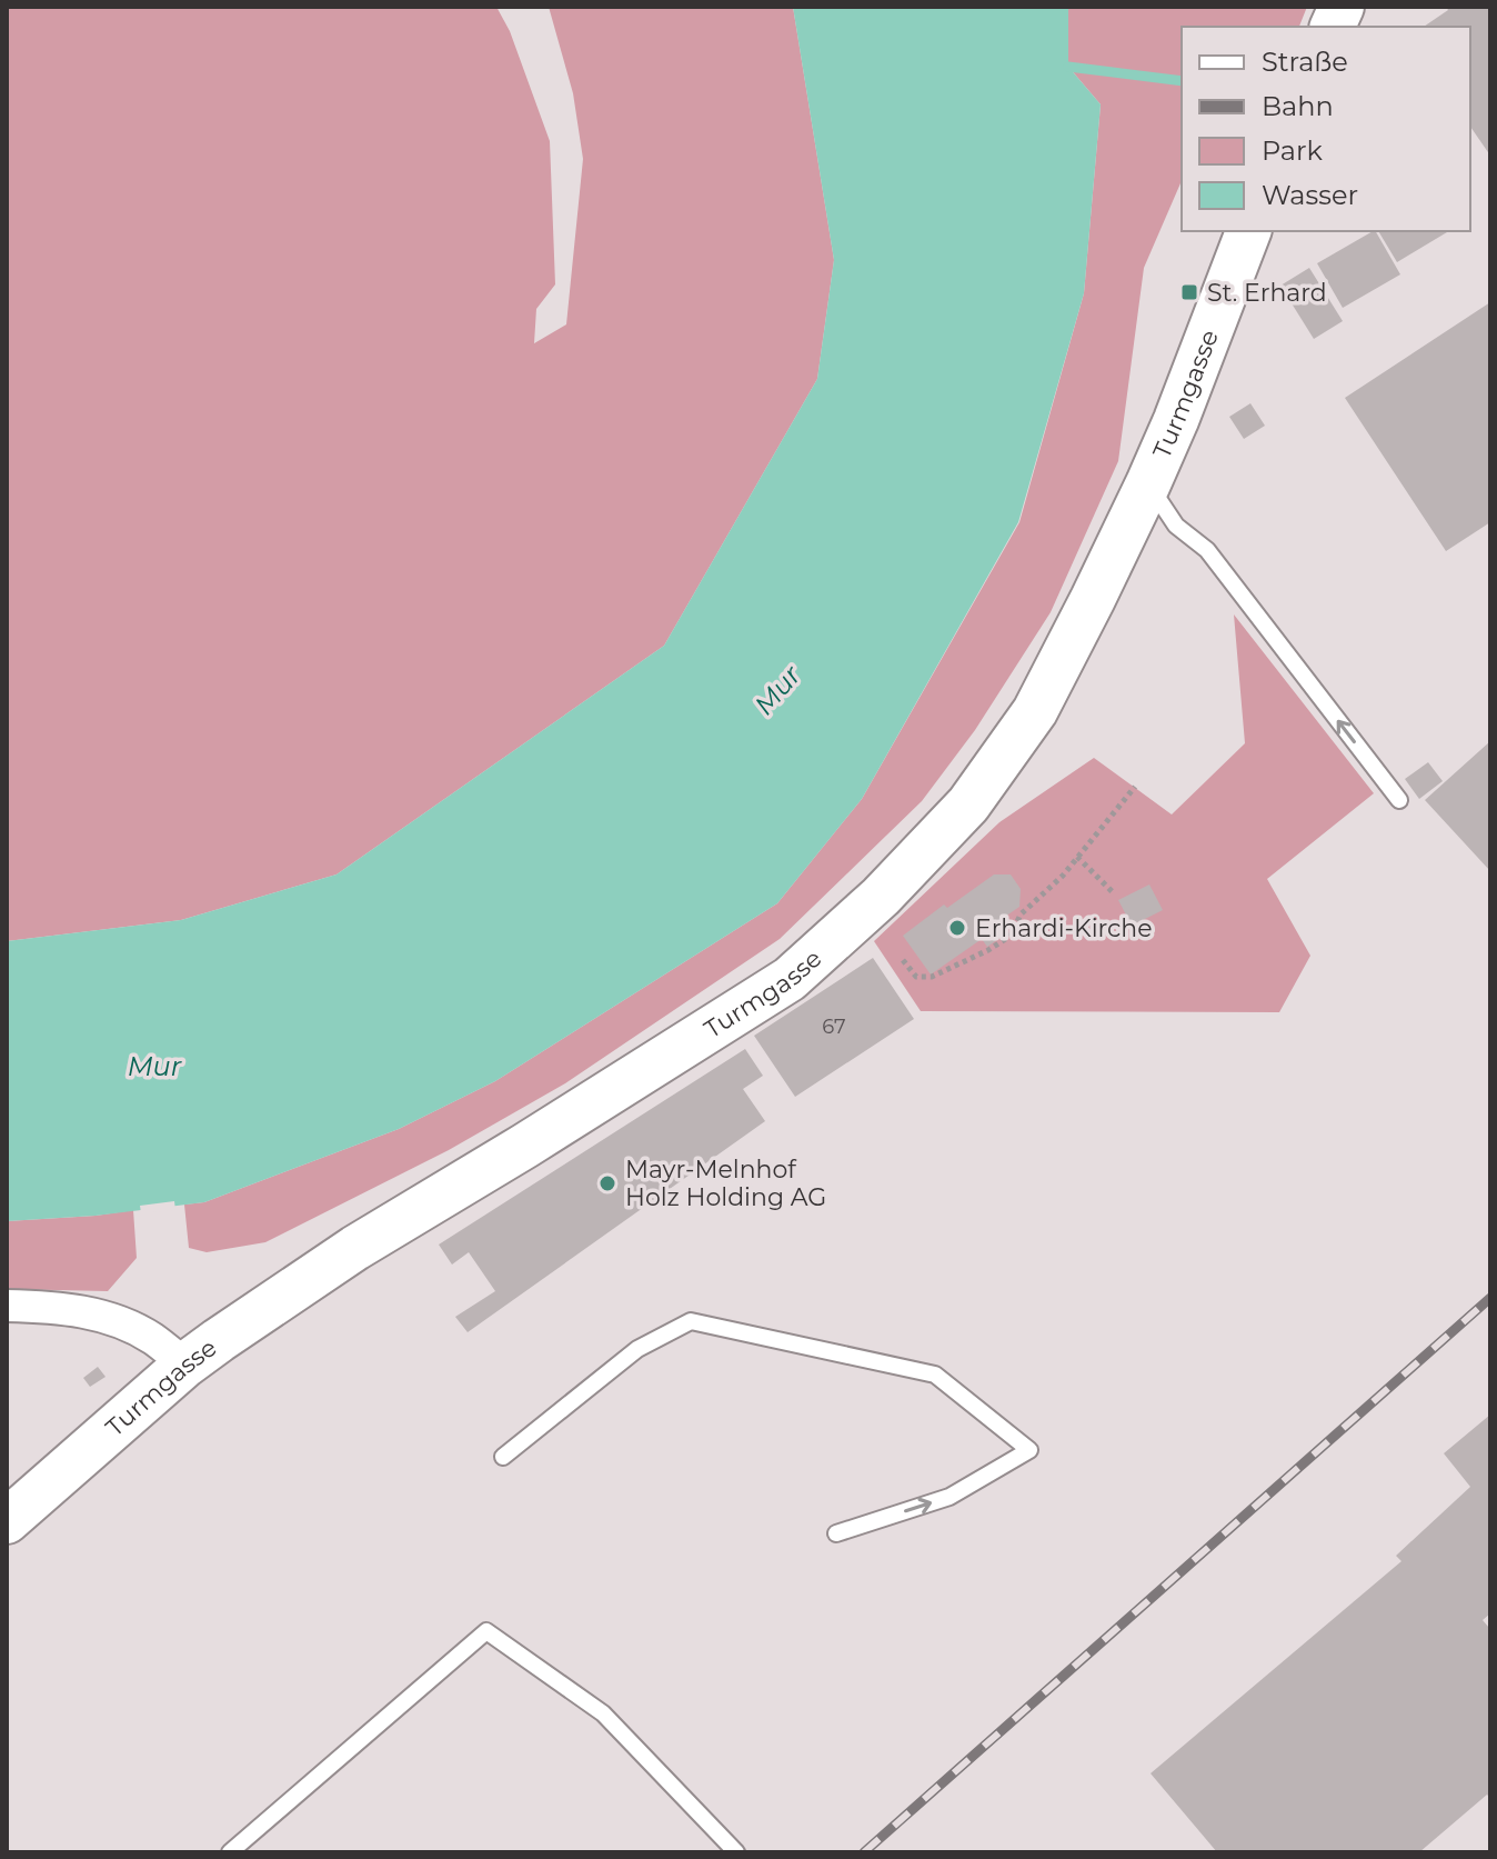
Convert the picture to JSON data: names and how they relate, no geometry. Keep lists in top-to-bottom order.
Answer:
{
  "streets": {
    "main road": ["Turmgasse"]
  },
  "water": ["Mur"],
  "places": {
    "transit": ["St. Erhard"],
    "other": ["Erhardi-Kirche", "Mayr-Melnhof Holz Holding AG"]
  },
  "house_numbers": ["67"],
  "legend": [
    "Straße",
    "Bahn",
    "Park",
    "Wasser"
  ]
}
